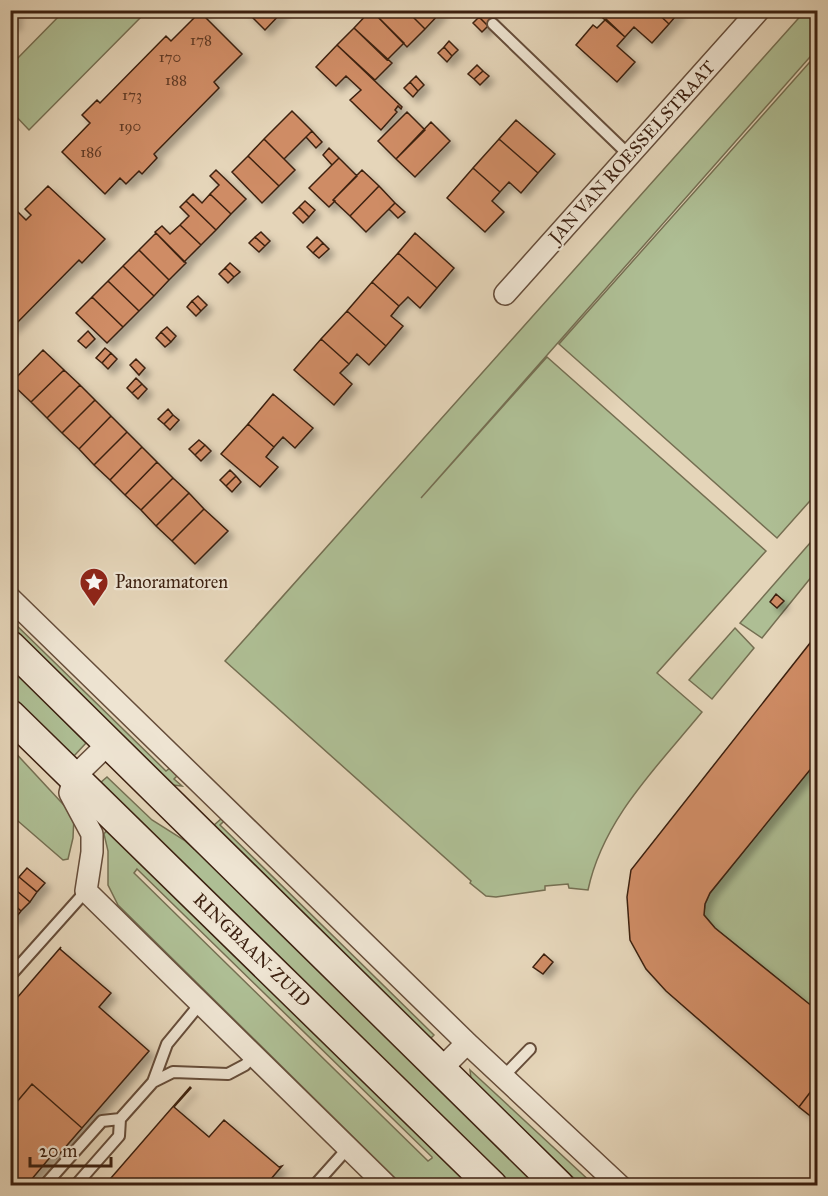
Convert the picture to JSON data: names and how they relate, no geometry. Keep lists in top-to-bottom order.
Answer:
{
  "streets": {
    "main road": ["RINGBAAN-ZUID"],
    "street": ["JAN VAN ROESSELSTRAAT"]
  },
  "places": {
    "place": ["Panoramatoren"]
  },
  "house_numbers": [
    "178",
    "170",
    "188",
    "173",
    "190",
    "186"
  ],
  "scale_bar": "20 m"
}
